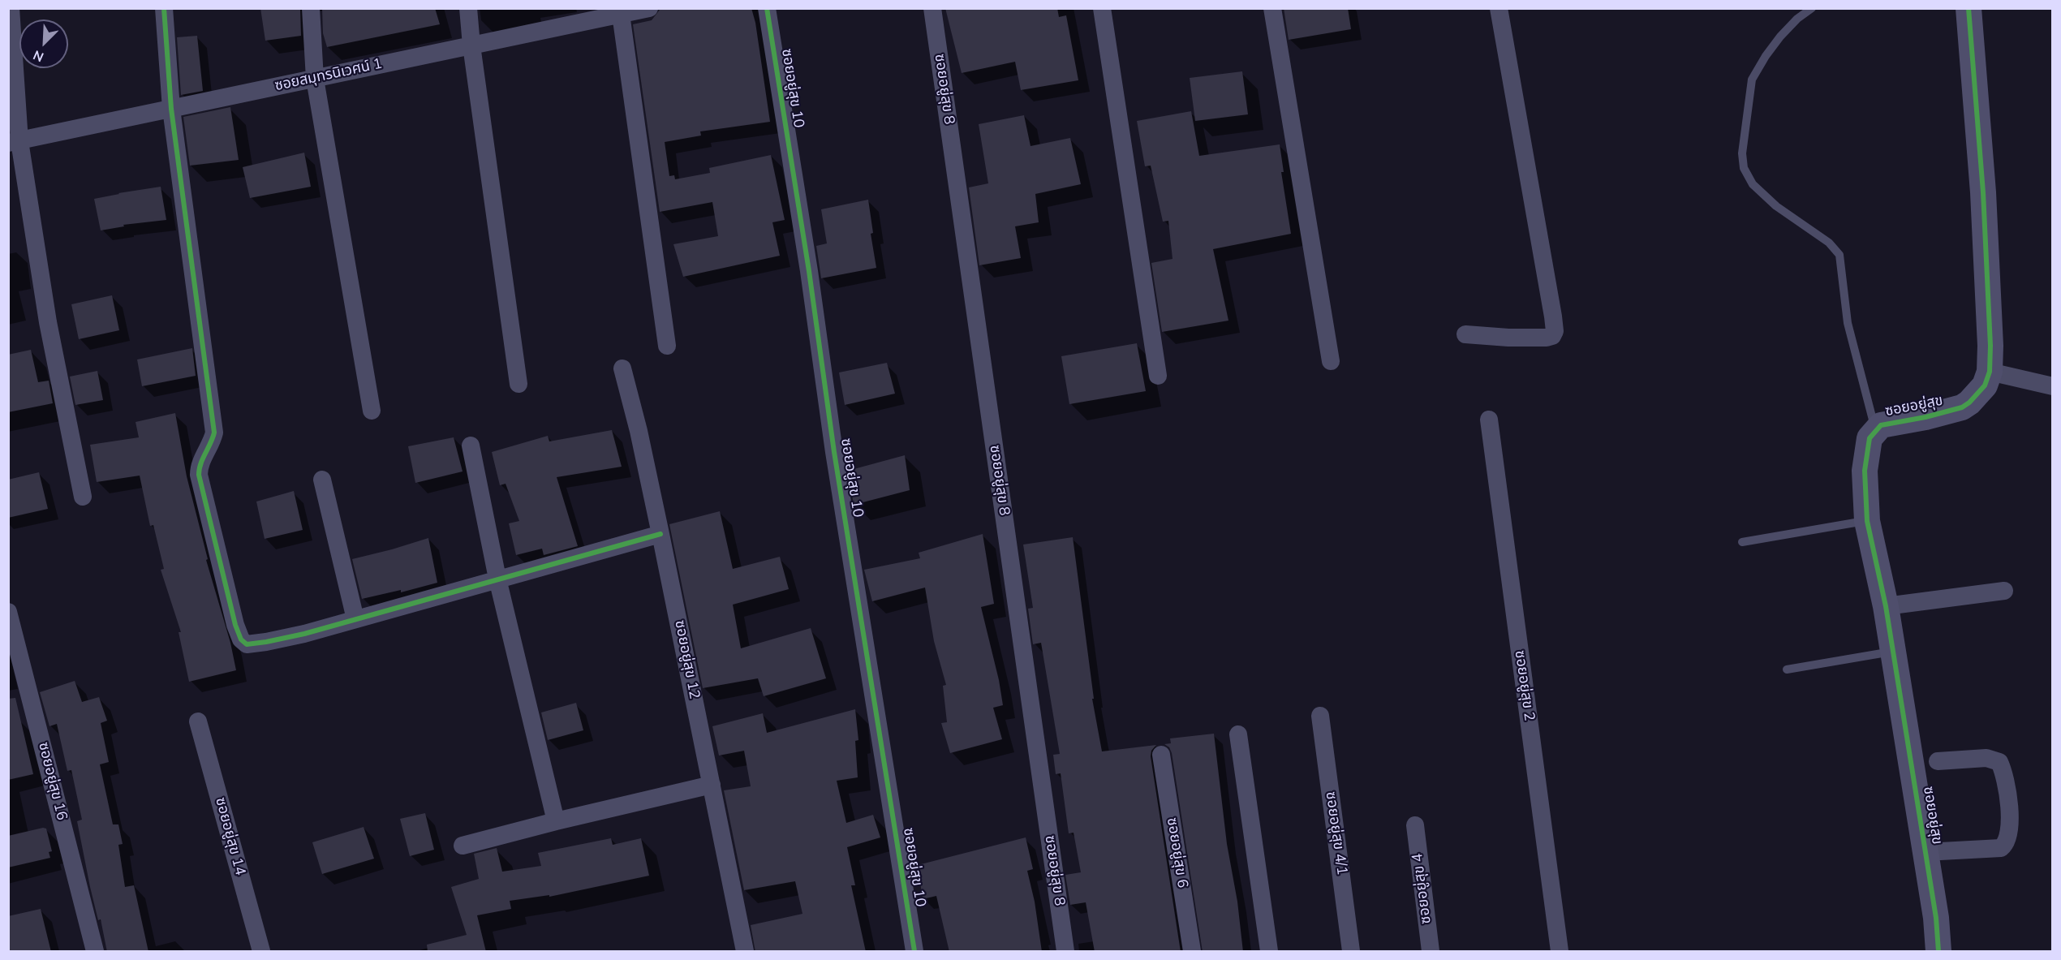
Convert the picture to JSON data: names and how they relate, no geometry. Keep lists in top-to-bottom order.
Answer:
{
  "streets": {
    "street": [
      "ซอยสมุทรนิเวศน์ 1",
      "ซอยอยู่สุข 10",
      "ซอยอยู่สุข 8",
      "ซอยอยู่สุข",
      "ซอยอยู่สุข 12",
      "ซอยอยู่สุข 2",
      "ซอยอยู่สุข 16",
      "ซอยอยู่สุข 4/1",
      "ซอยอยู่สุข 14",
      "ซอยอยู่สุข 6",
      "ซอยอยู่สุข 4"
    ]
  },
  "north": "bottom left"
}
